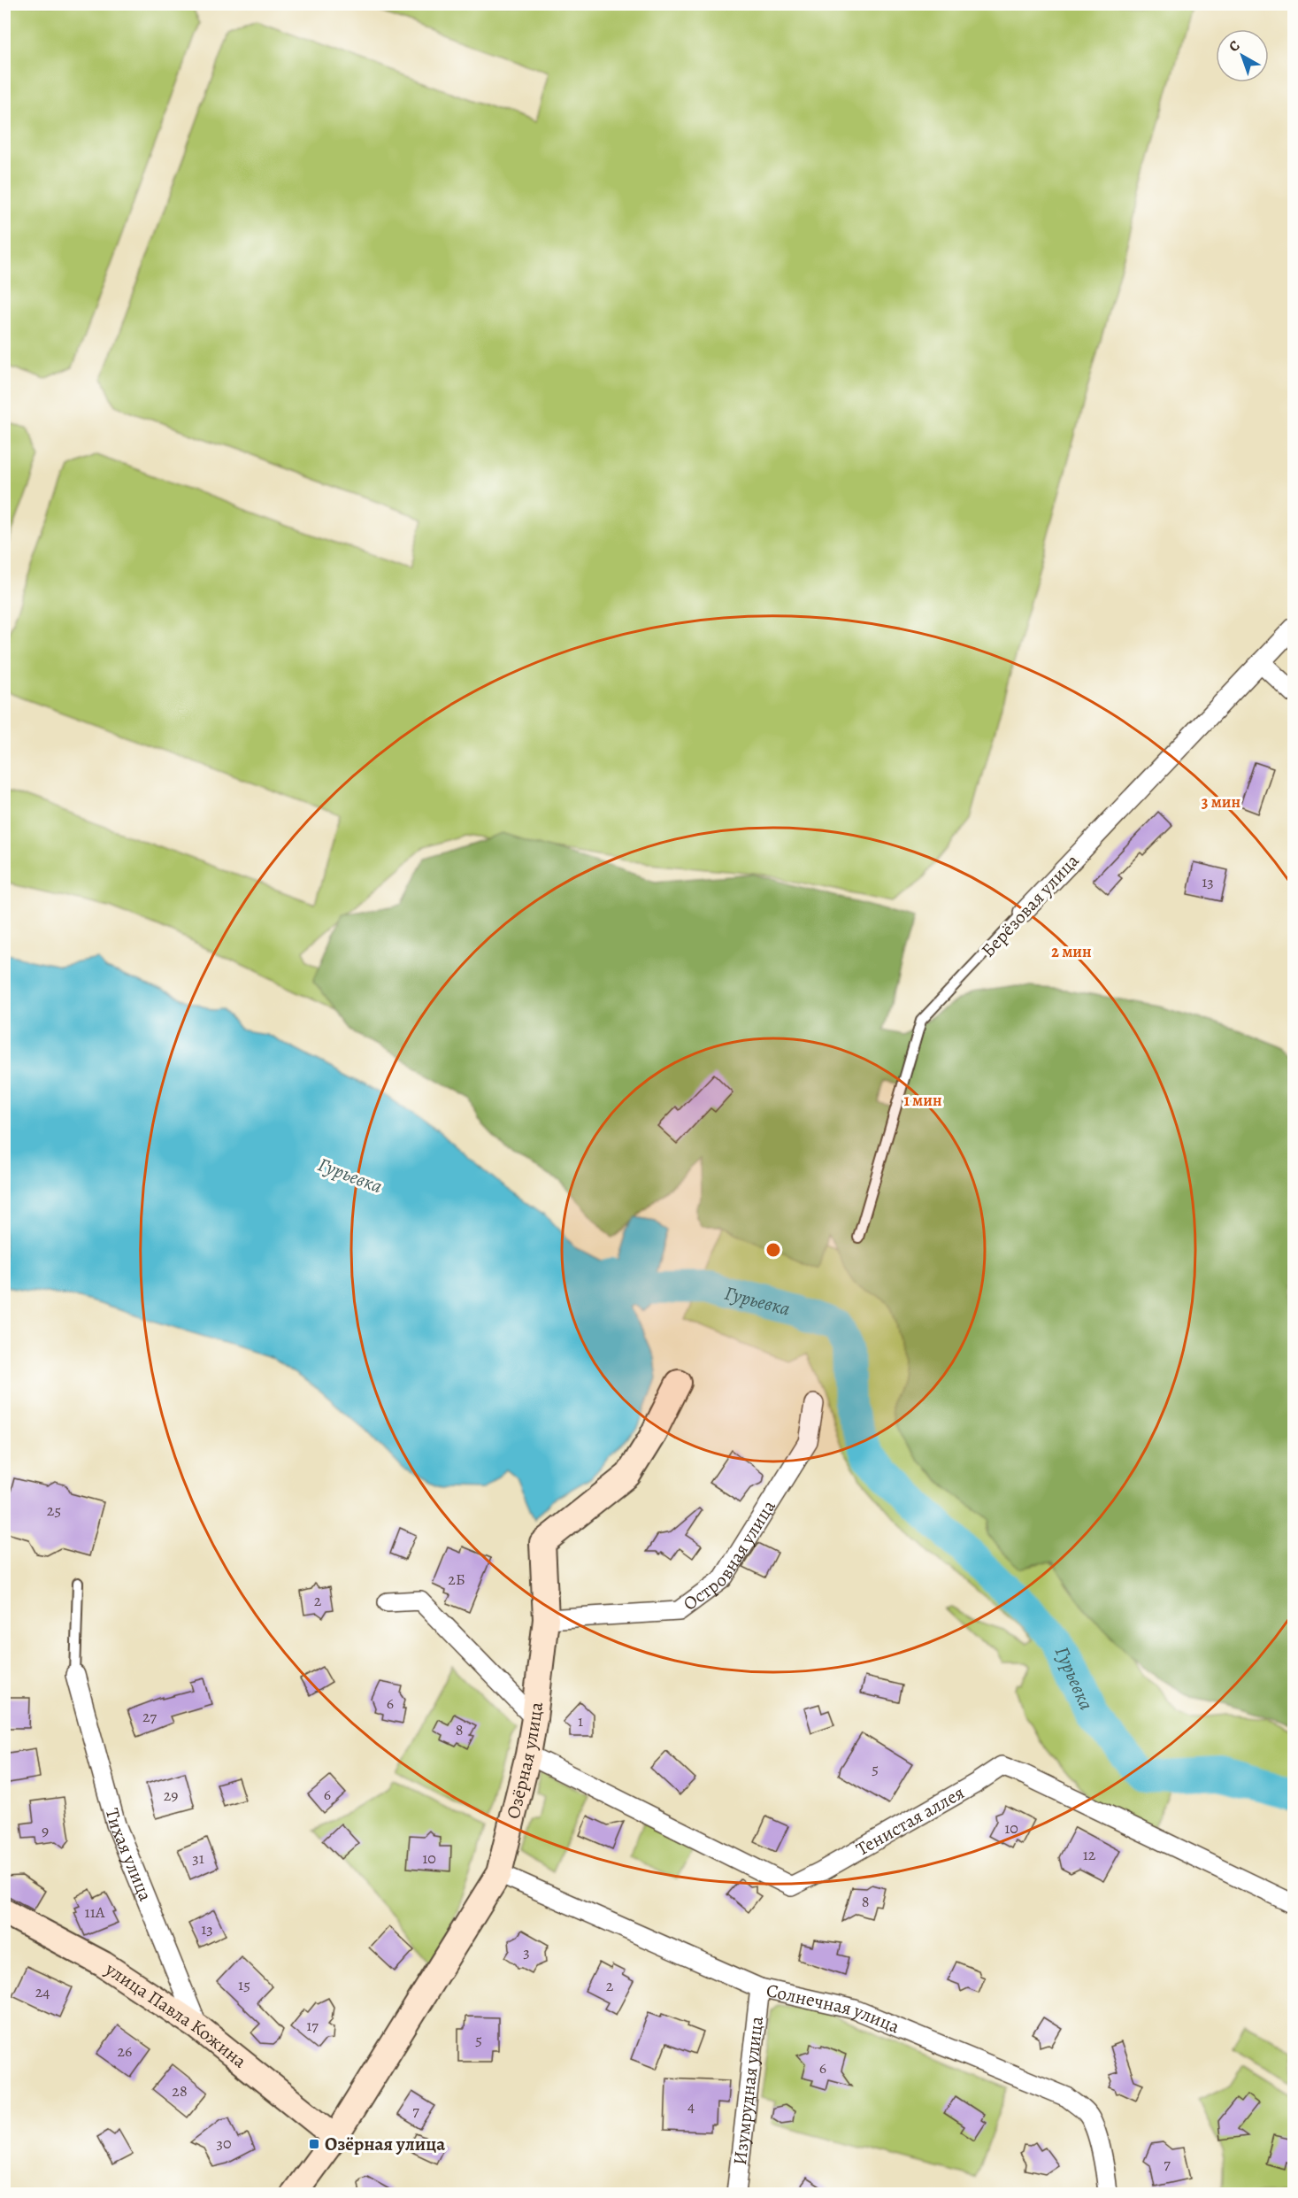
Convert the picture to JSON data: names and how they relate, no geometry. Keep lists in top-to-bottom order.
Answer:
{
  "streets": {
    "street": [
      "Берёзовая улица",
      "Островная улица",
      "Озёрная улица",
      "Тенистая аллея",
      "Тихая улица",
      "Солнечная улица",
      "улица Павла Кожина",
      "Изумрудная улица"
    ]
  },
  "crossings": [
    ["Островная улица", "Озёрная улица"],
    ["Озёрная улица", "Тенистая аллея"],
    ["Озёрная улица", "Солнечная улица"],
    ["Озёрная улица", "улица Павла Кожина"],
    ["Тихая улица", "улица Павла Кожина"],
    ["Солнечная улица", "Изумрудная улица"]
  ],
  "water": ["Гурьевка"],
  "places": {
    "transit": ["Озёрная улица"]
  },
  "house_numbers": [
    "13",
    "25",
    "2Б",
    "2",
    "6",
    "27",
    "1",
    "8",
    "5",
    "6",
    "29",
    "10",
    "9",
    "12",
    "31",
    "10",
    "8",
    "11А",
    "13",
    "3",
    "15",
    "2",
    "24",
    "17",
    "5",
    "26",
    "6",
    "28",
    "4",
    "7",
    "30",
    "7"
  ],
  "north": "top left",
  "rings": ["3 мин", "2 мин", "1 мин"]
}
